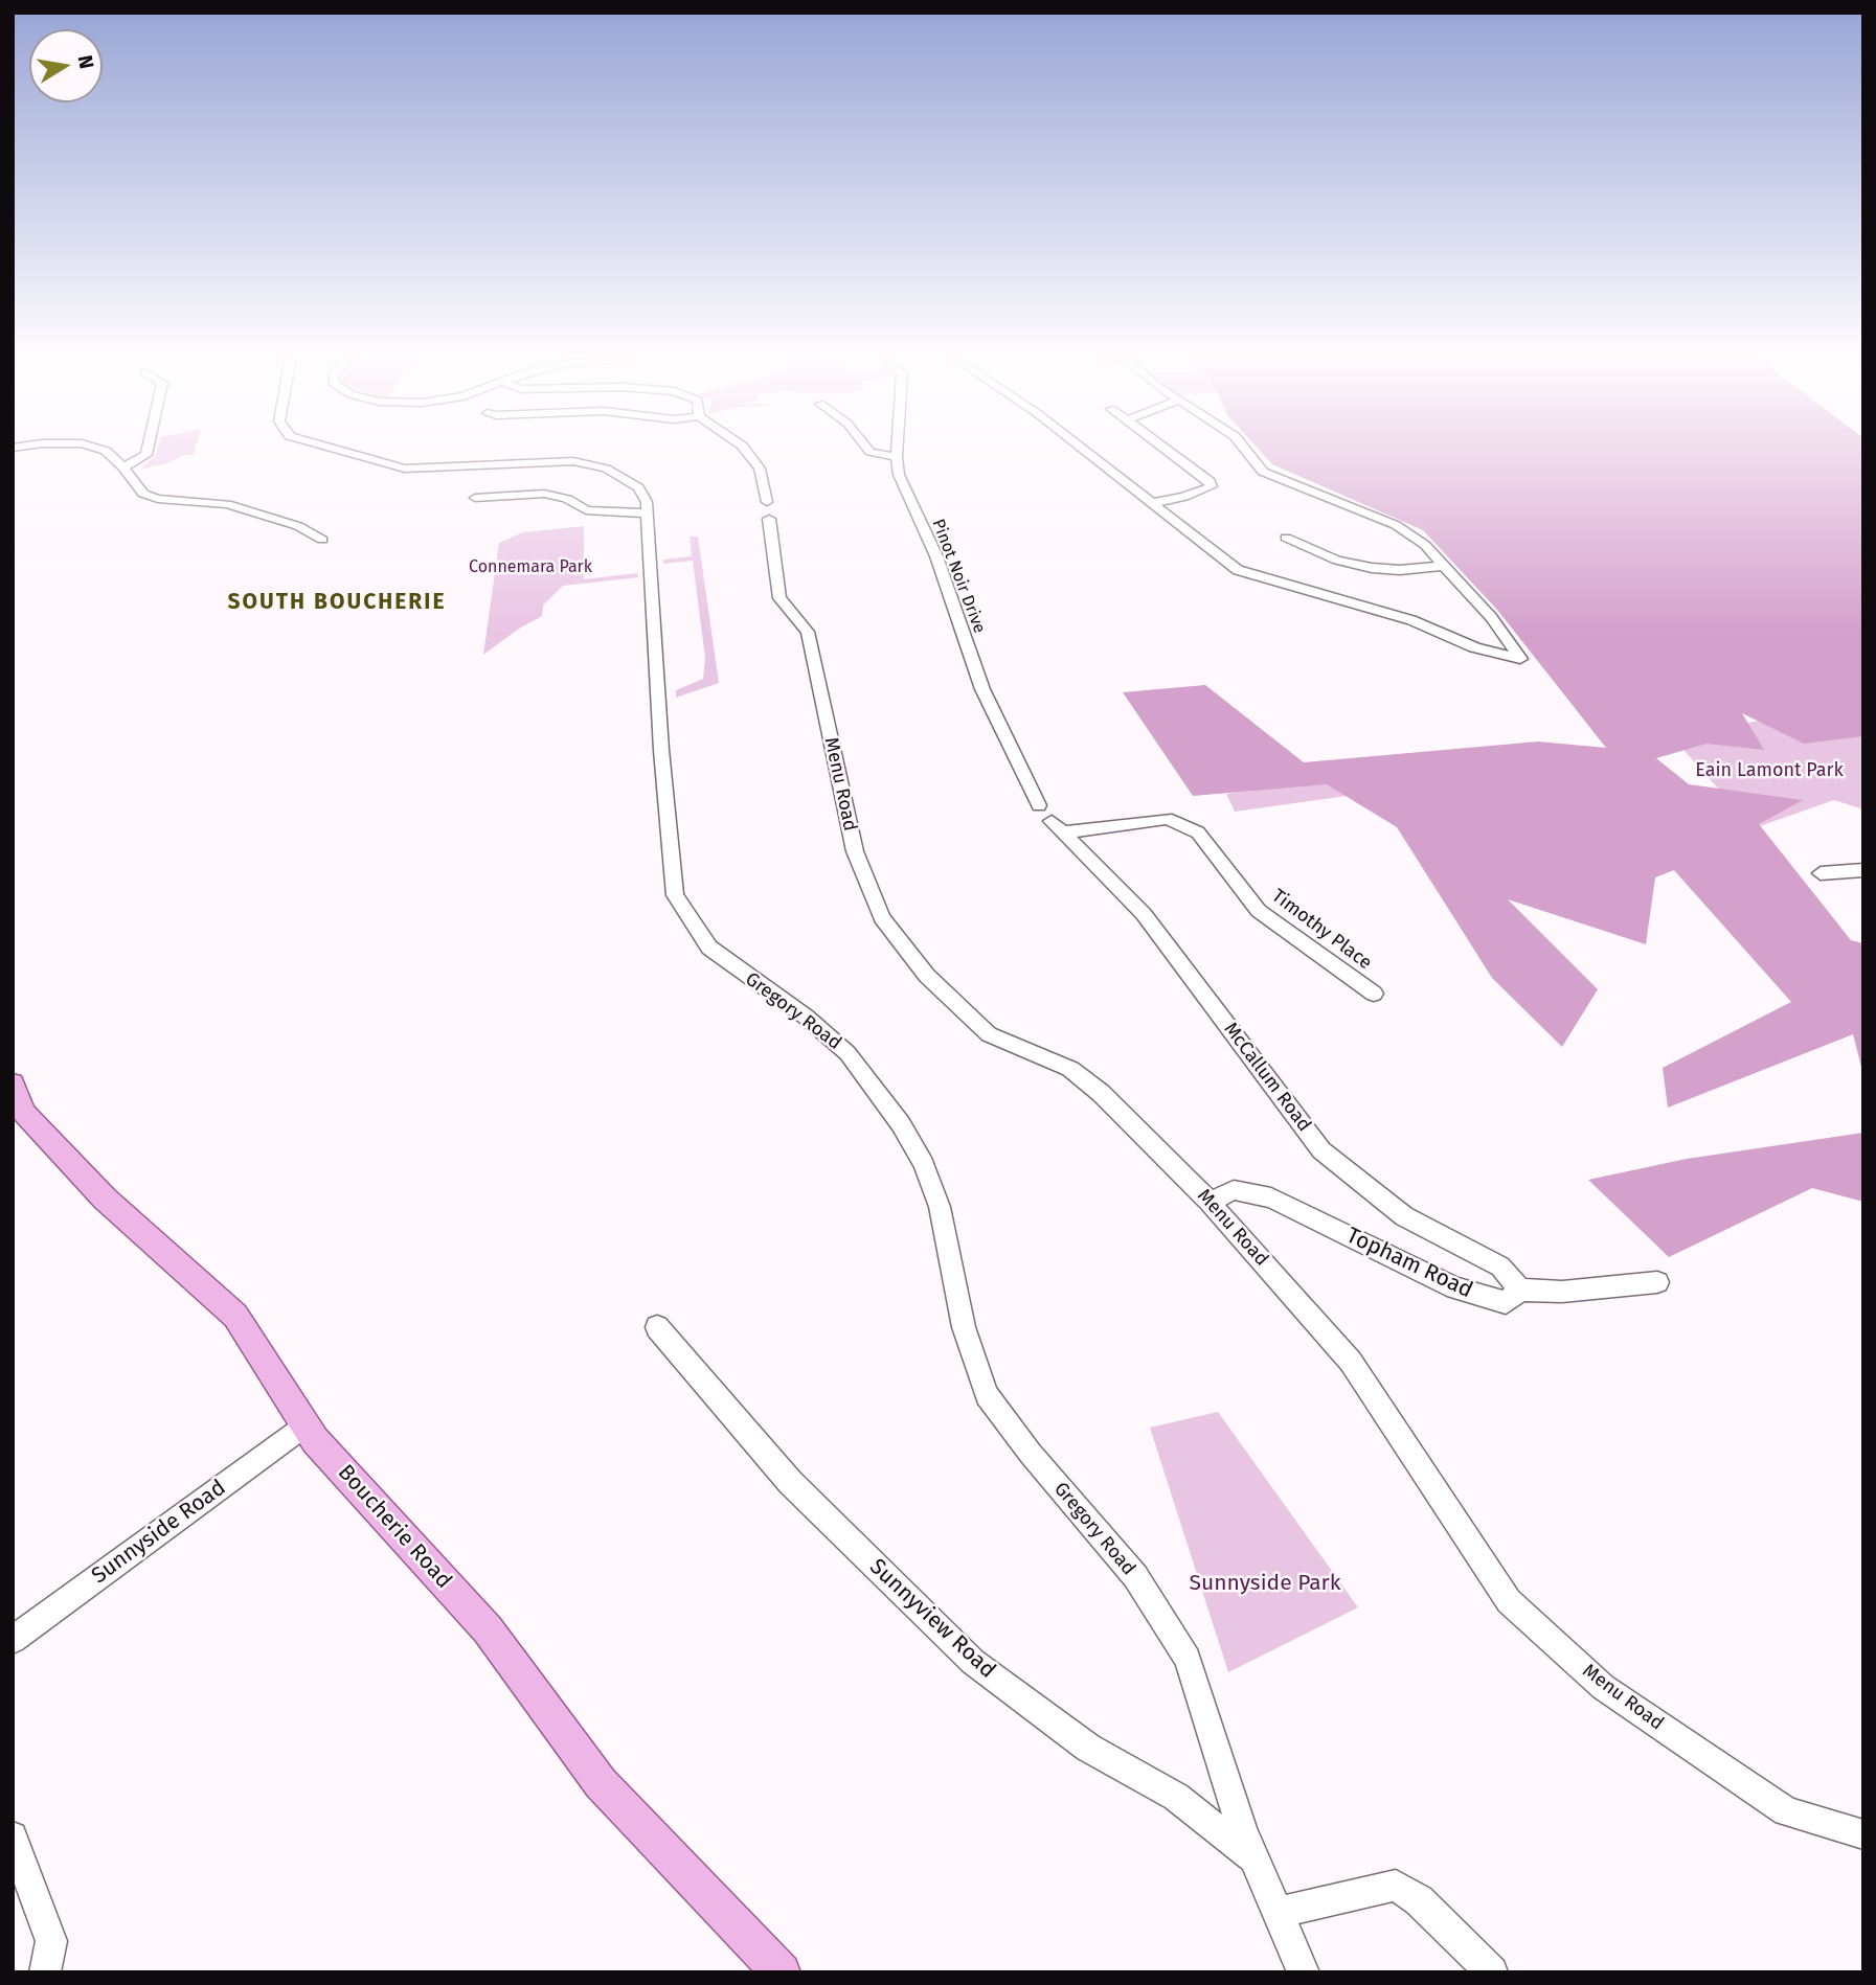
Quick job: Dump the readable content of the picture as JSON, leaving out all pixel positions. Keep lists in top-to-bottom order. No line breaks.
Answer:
{"streets":{"main road":["Boucherie Road"],"street":["Pinot Noir Drive","Menu Road","Timothy Place","Gregory Road","McCallum Road","Topham Road","Sunnyside Road","Sunnyview Road"]},"crossings":[["Menu Road","Topham Road"],["Timothy Place","McCallum Road"],["Gregory Road","Sunnyview Road"],["McCallum Road","Topham Road"],["Boucherie Road","Sunnyside Road"]],"districts":["SOUTH BOUCHERIE"],"parks":["Connemara Park","Eain Lamont Park","Sunnyside Park"],"north":"right"}
